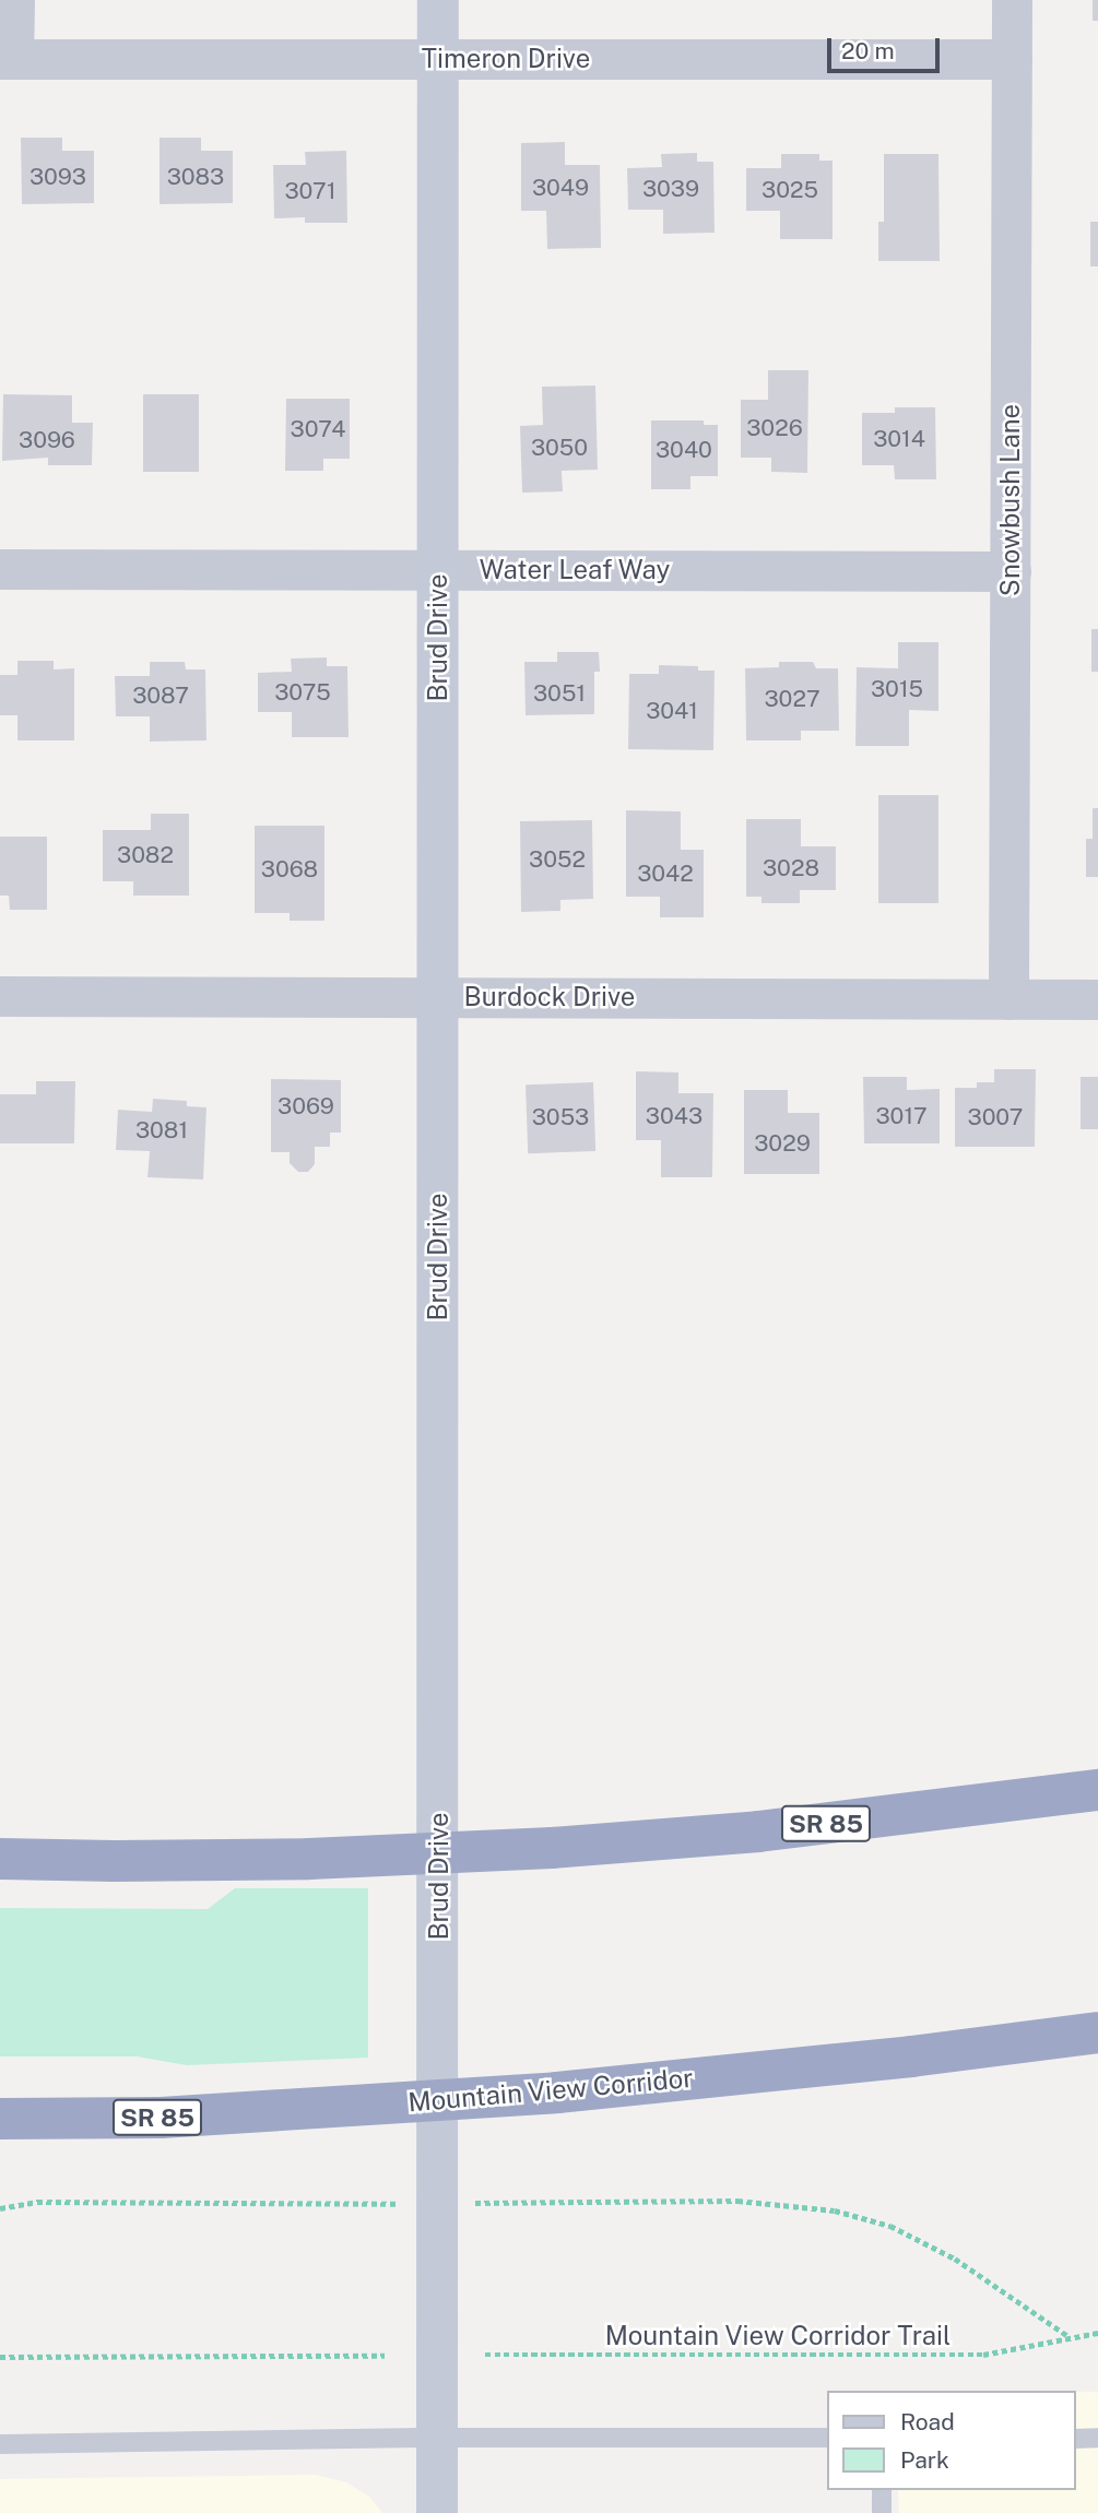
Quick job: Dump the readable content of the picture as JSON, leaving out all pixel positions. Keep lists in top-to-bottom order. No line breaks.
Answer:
{"streets":{"highway":["SR 85","Mountain View Corridor"],"main road":["Brud Drive"],"street":["Timeron Drive","Snowbush Lane","Water Leaf Way","Burdock Drive"],"path":["Mountain View Corridor Trail"]},"crossings":[["Timeron Drive","Snowbush Lane"],["Timeron Drive","Brud Drive"],["Snowbush Lane","Water Leaf Way"],["Snowbush Lane","Burdock Drive"],["Water Leaf Way","Brud Drive"],["Brud Drive","Burdock Drive"]],"house_numbers":["3093","3083","3049","3039","3025","3071","3026","3074","3014","3096","3050","3040","3015","3075","3051","3087","3027","3041","3082","3052","3028","3068","3042","3069","3043","3017","3053","3007","3081","3029"],"legend":["Road","Park"],"scale_bar":"20 m"}
